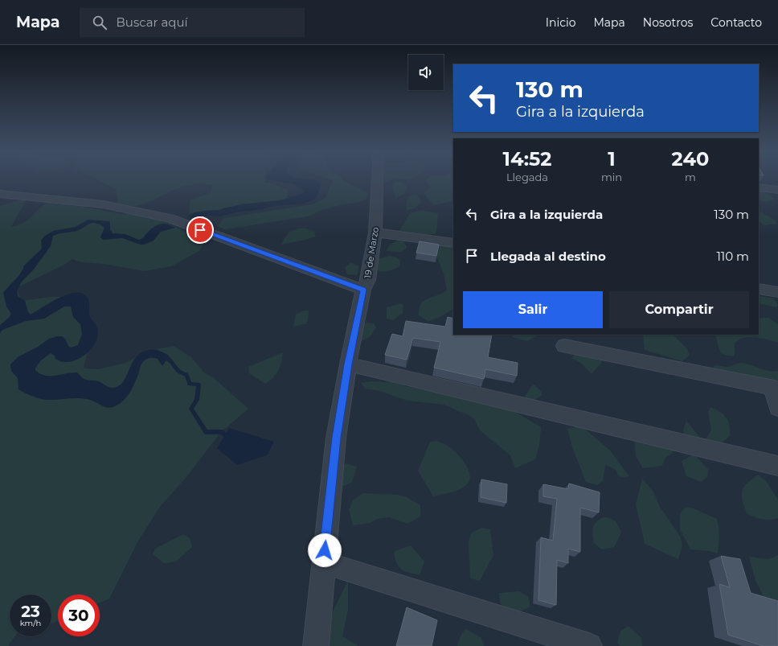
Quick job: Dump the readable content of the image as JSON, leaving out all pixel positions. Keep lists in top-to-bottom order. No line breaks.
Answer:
{"streets":{"street":["19 de Marzo"]},"page":{"header":"Mapa","search":"Buscar aquí","nav":["Inicio","Mapa","Nosotros","Contacto"],"turn":["130 m","Gira a la izquierda"],"eta":["14:52","Llegada","1","min","240","m"],"list":[{"name":"Gira a la izquierda","value":"130 m"},{"name":"Llegada al destino","value":"110 m"}],"buttons":["Salir","Compartir"],"speed":"23 km/h","limit":"30"}}
